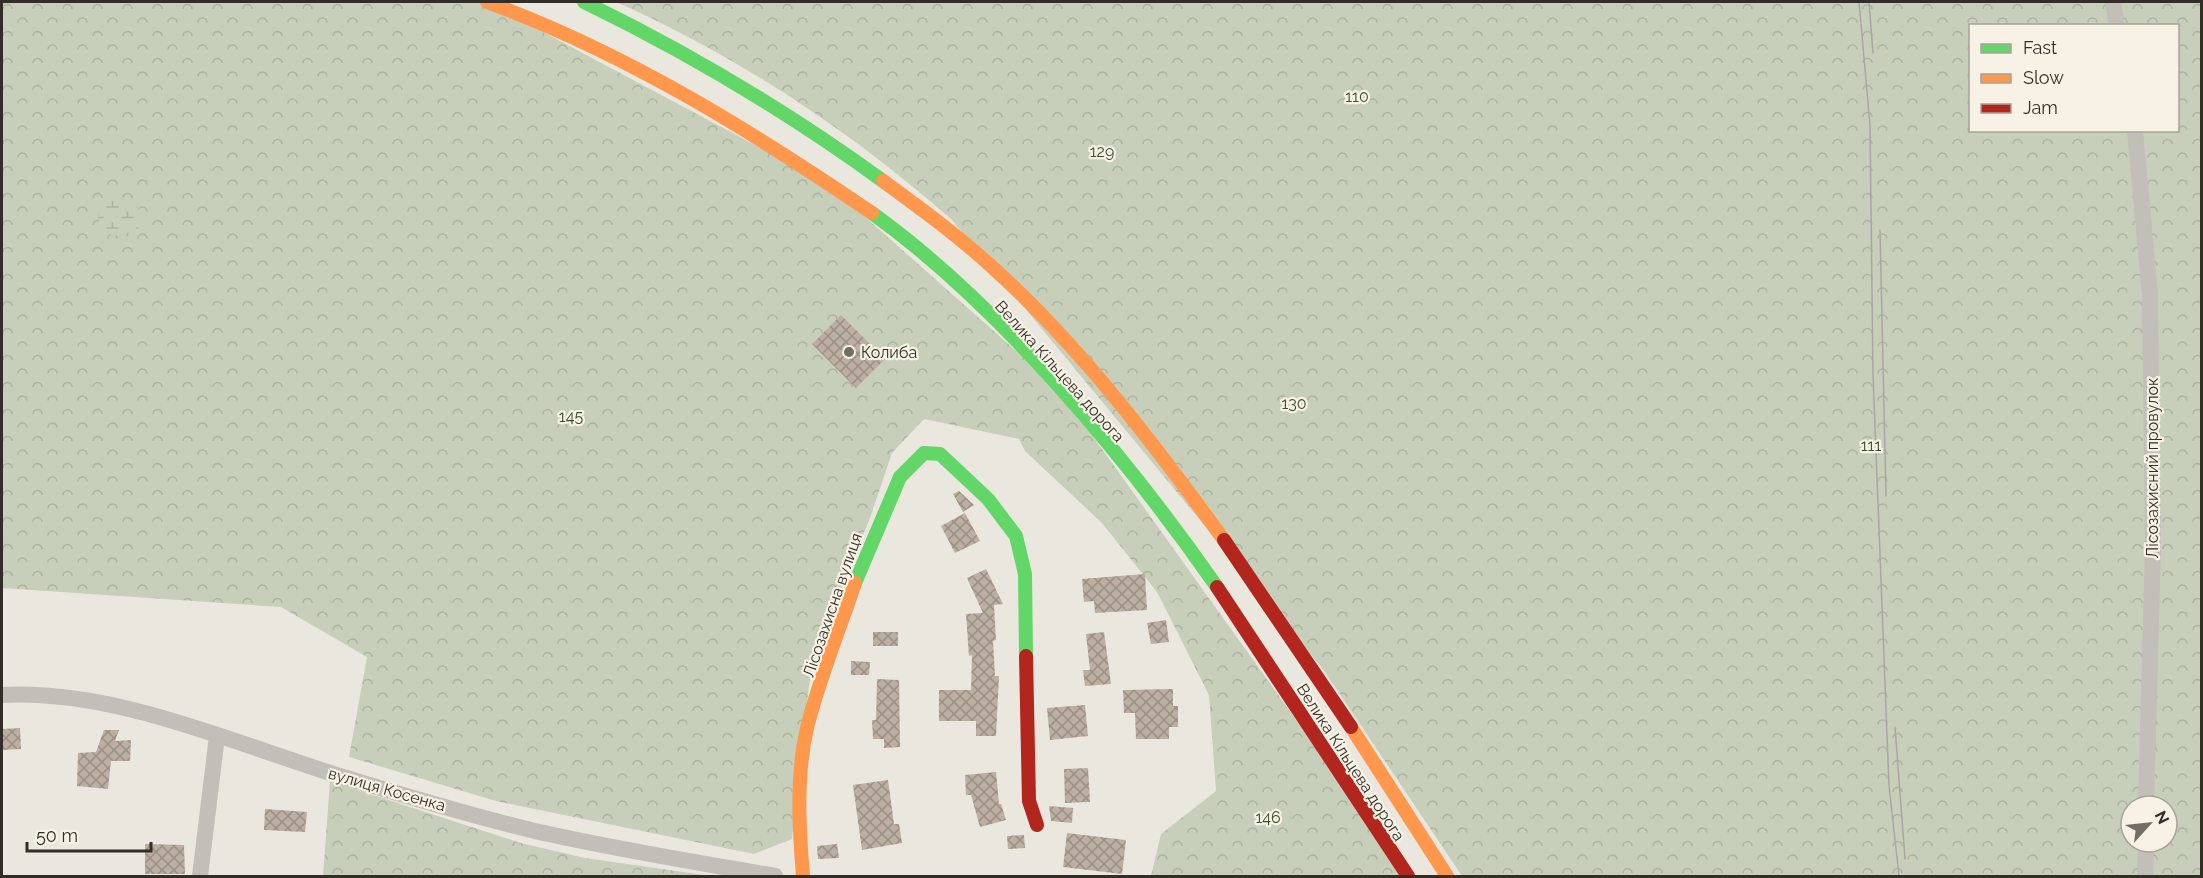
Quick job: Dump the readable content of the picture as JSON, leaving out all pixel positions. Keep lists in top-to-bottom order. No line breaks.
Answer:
{"streets":{"main road":["Велика Кільцева дорога","Лісозахисна вулиця"],"street":["Лісозахисний провулок","вулиця Косенка"]},"parks":["110","129","130","145","111","146"],"places":["Колиба"],"legend":["Fast","Slow","Jam"],"scale_bar":"50 m","north":"top right"}
